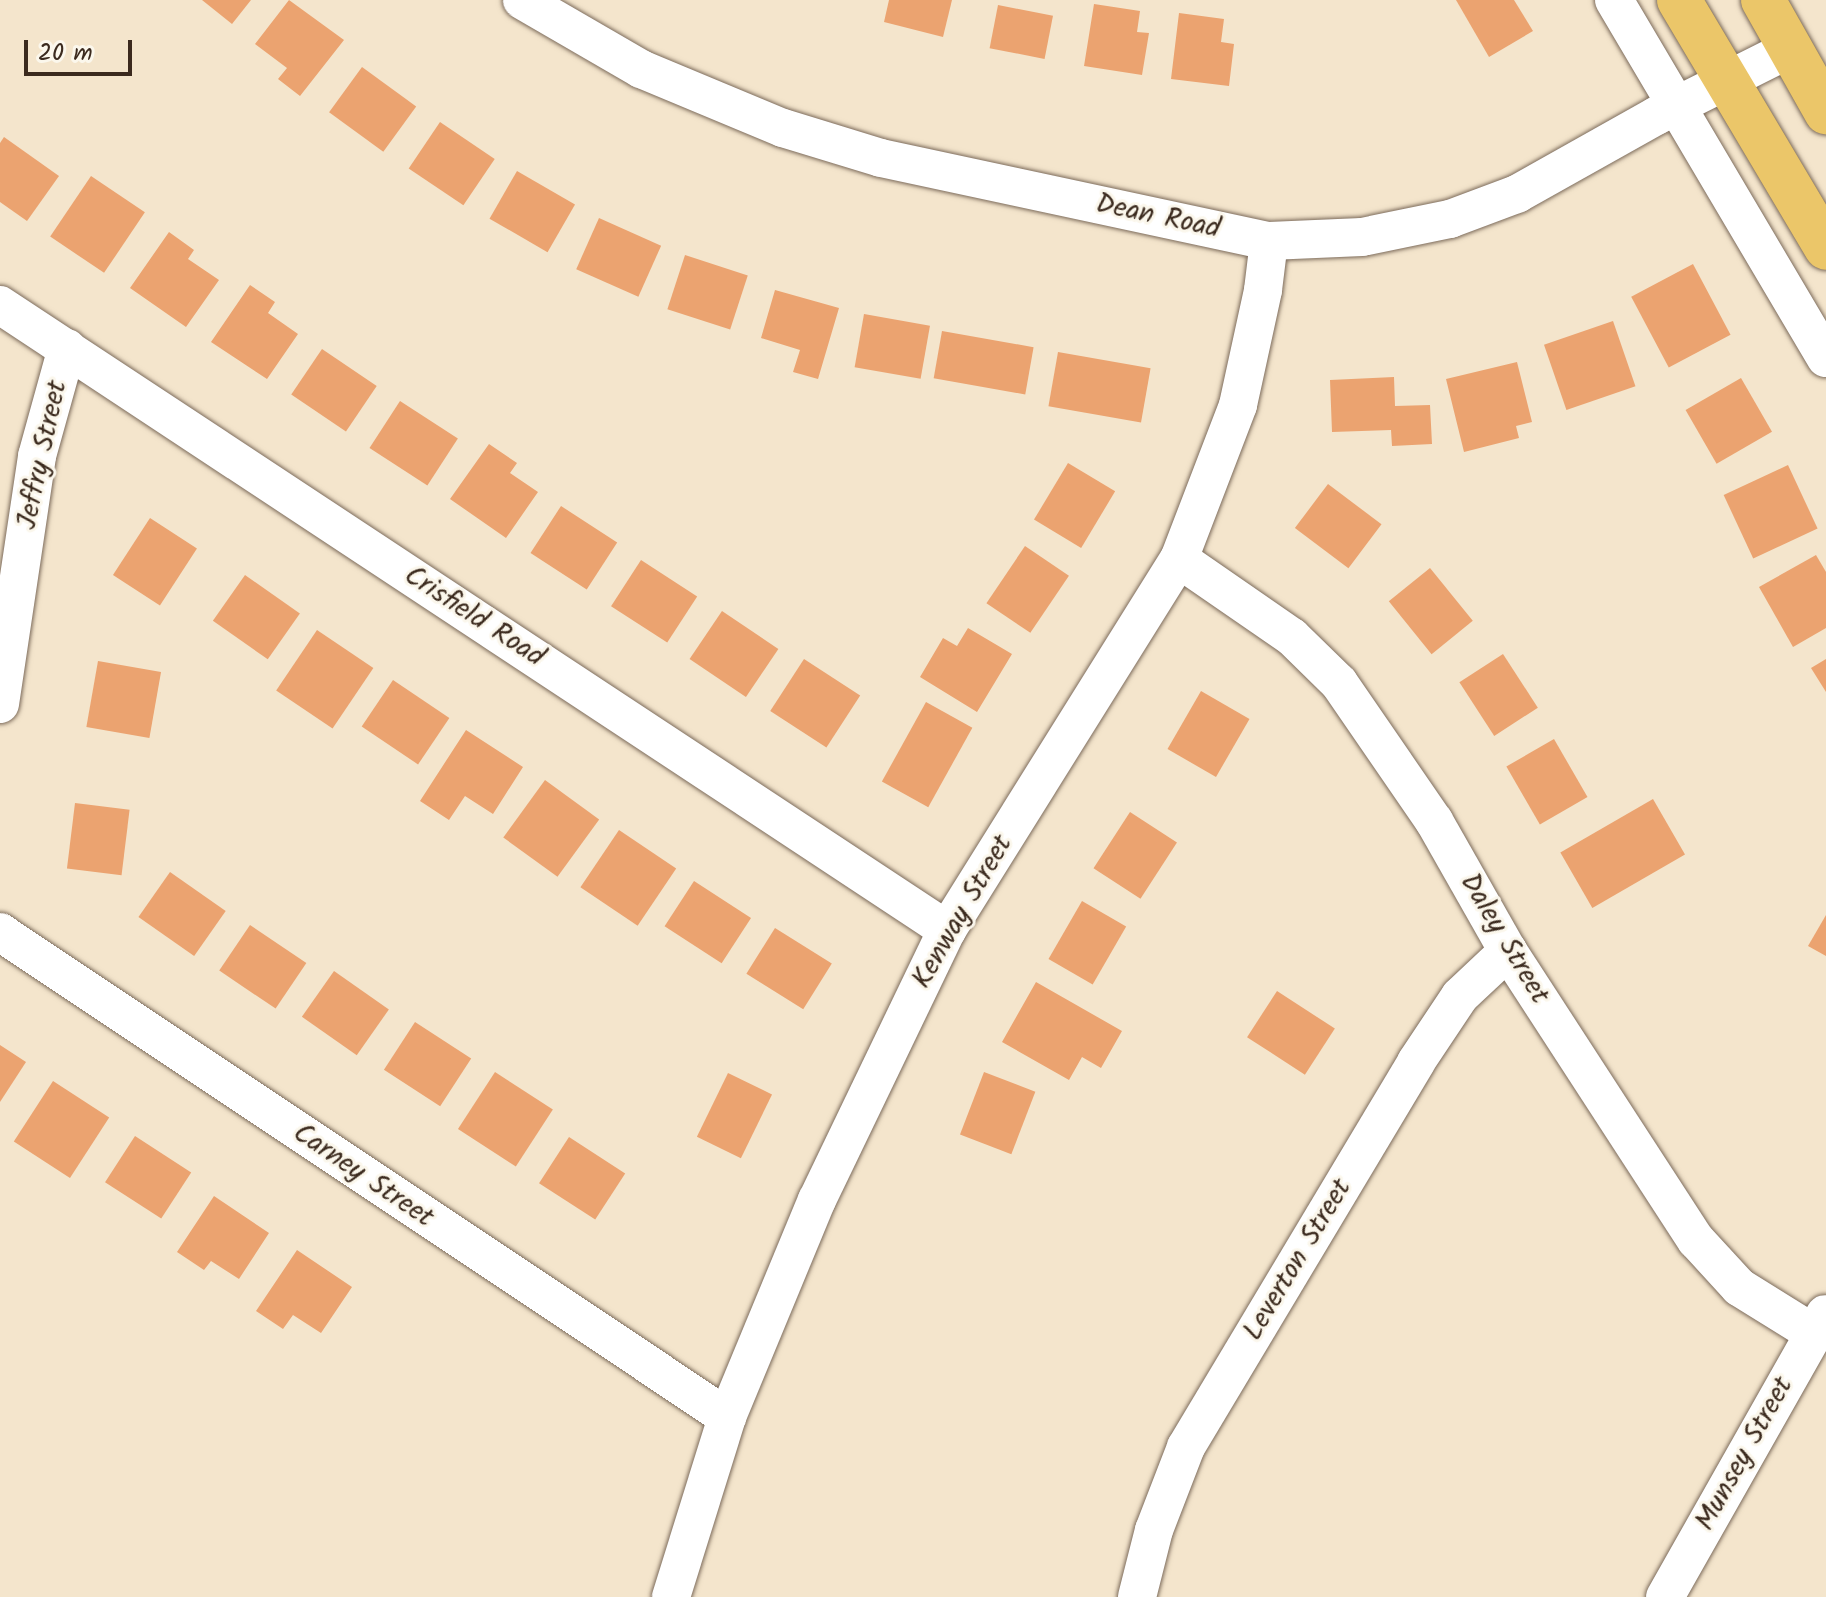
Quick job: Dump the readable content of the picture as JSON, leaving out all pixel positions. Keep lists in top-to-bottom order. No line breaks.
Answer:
{"streets":{"street":["Dean Road","Jeffry Street","Crisfield Road","Kenway Street","Daley Street","Carney Street","Leverton Street","Munsey Street"]},"crossings":[["Dean Road","Kenway Street"],["Jeffry Street","Crisfield Road"],["Crisfield Road","Kenway Street"],["Kenway Street","Daley Street"],["Kenway Street","Carney Street"],["Daley Street","Leverton Street"],["Daley Street","Munsey Street"]],"scale_bar":"20 m"}
